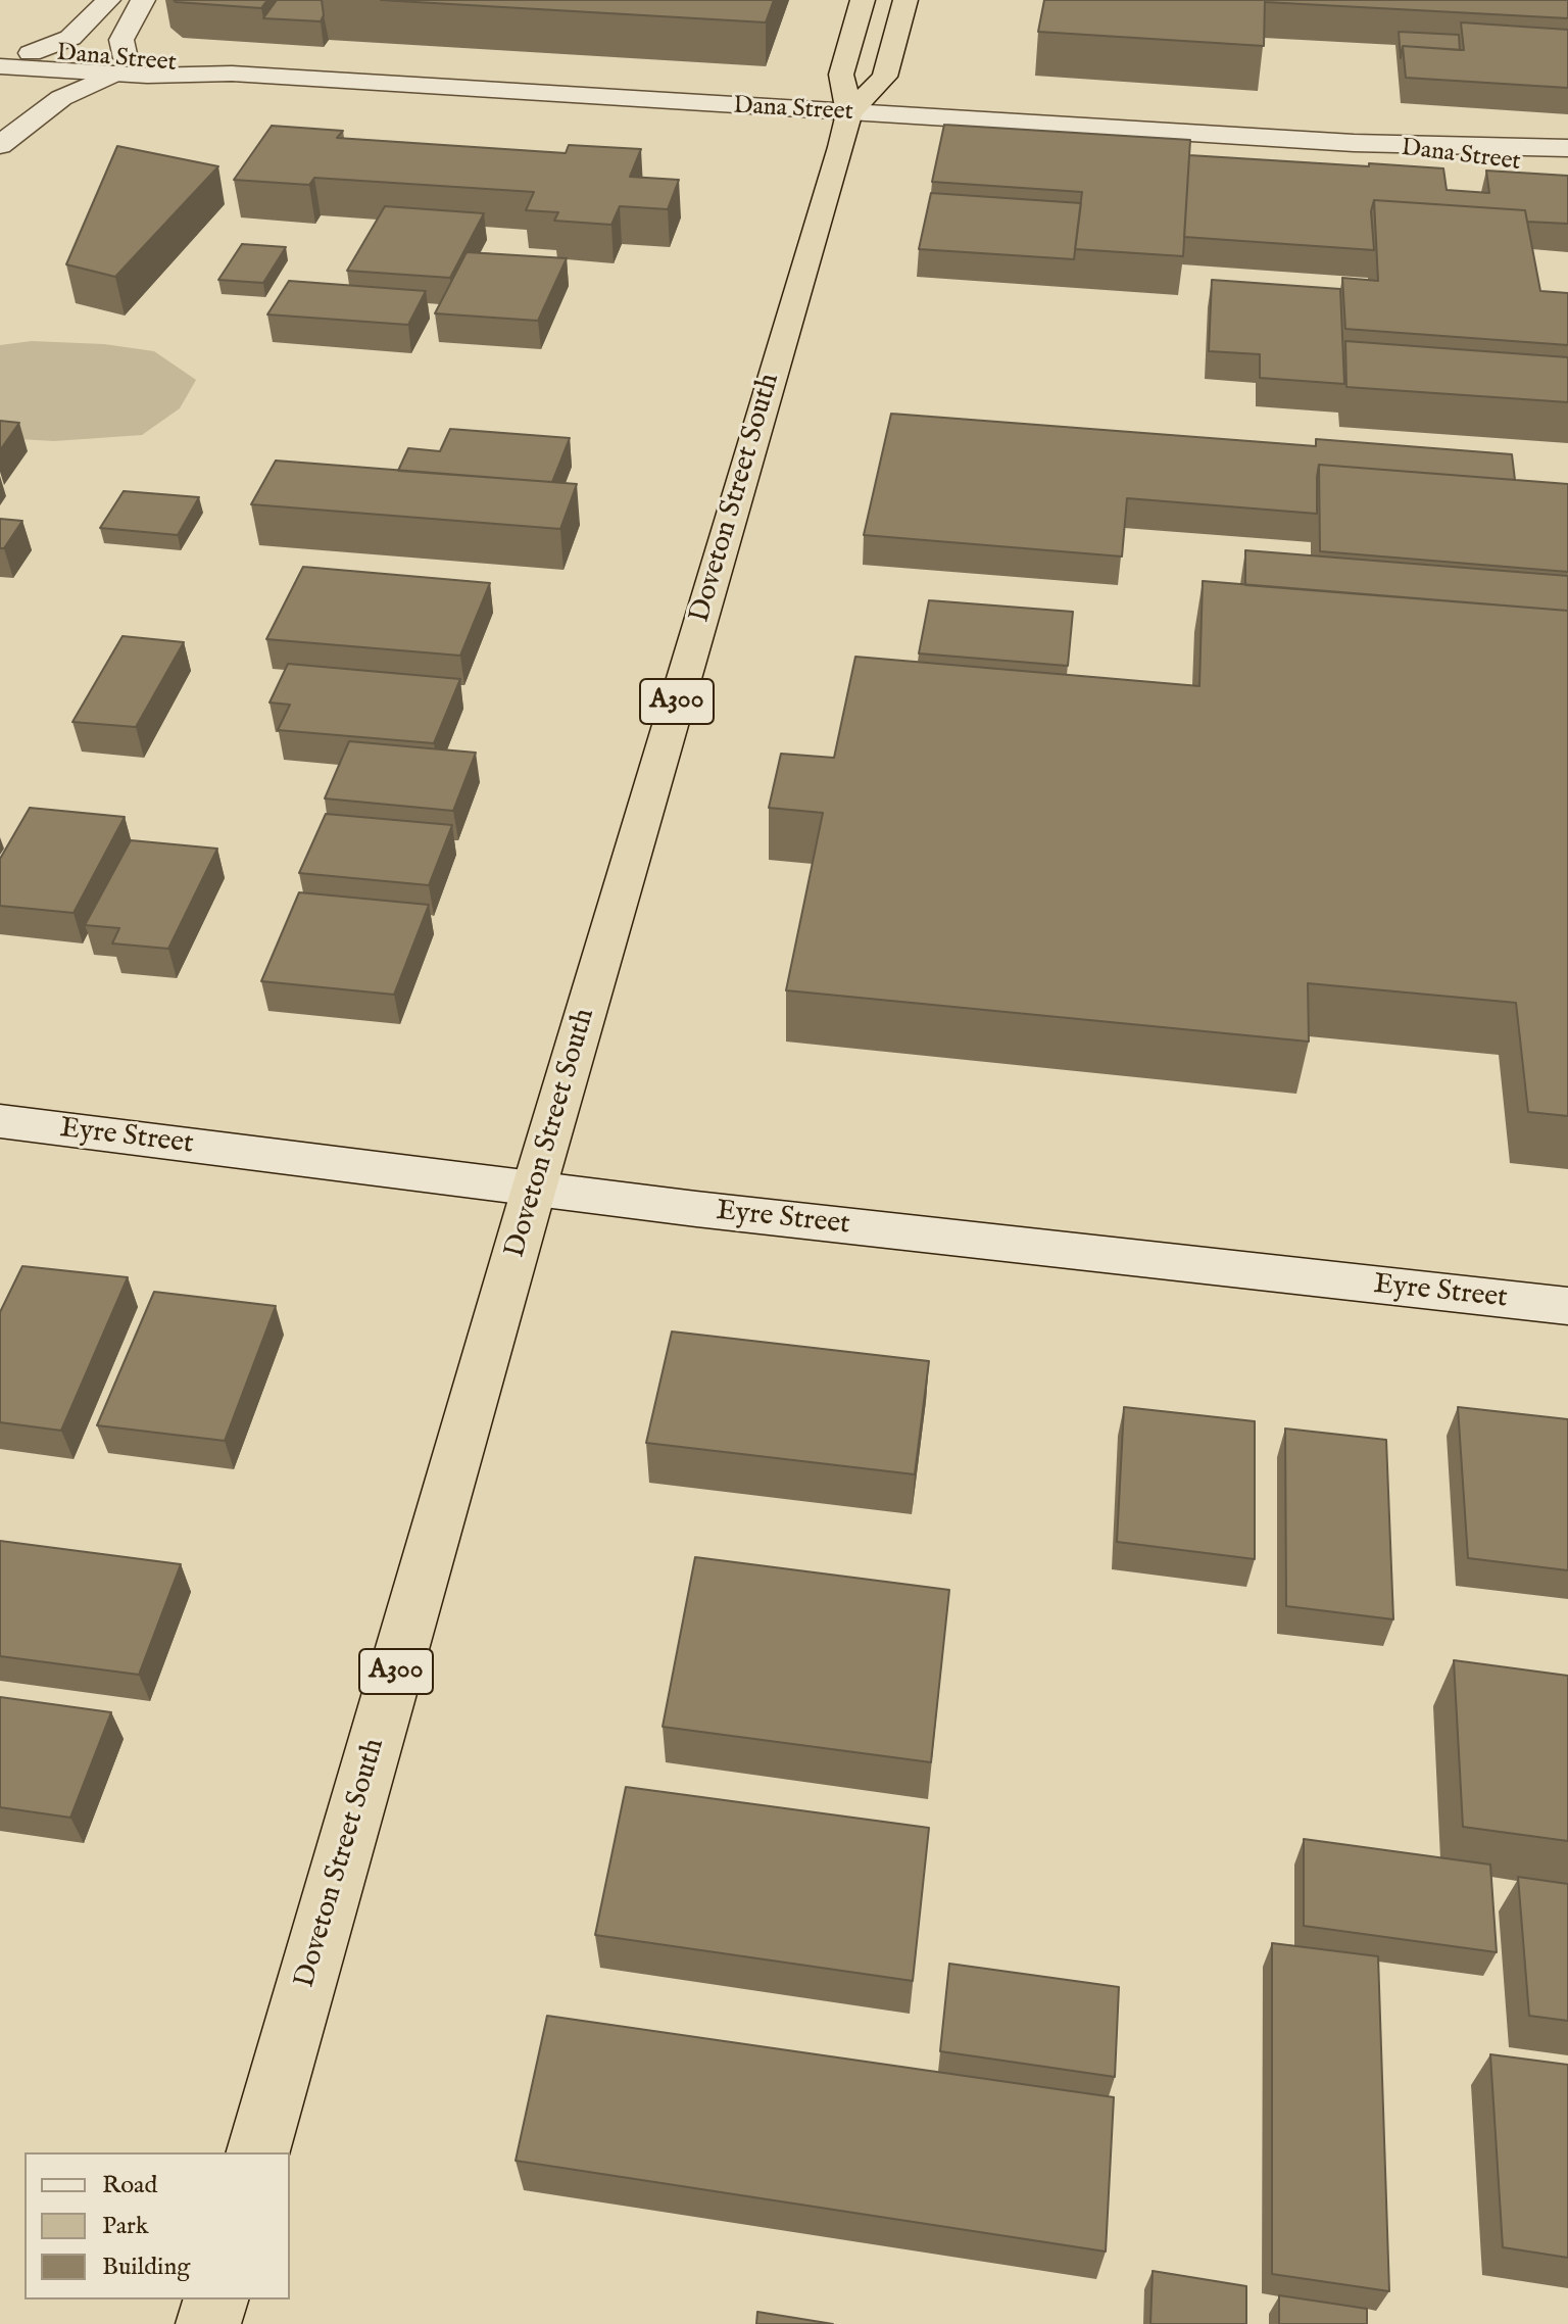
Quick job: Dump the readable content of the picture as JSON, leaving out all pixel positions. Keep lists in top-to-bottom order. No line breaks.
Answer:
{"streets":{"highway":["Doveton Street South","A300"],"street":["Dana Street","Eyre Street"]},"crossings":[["Dana Street","Doveton Street South"],["Doveton Street South","Eyre Street"]],"legend":["Road","Park","Building"]}
